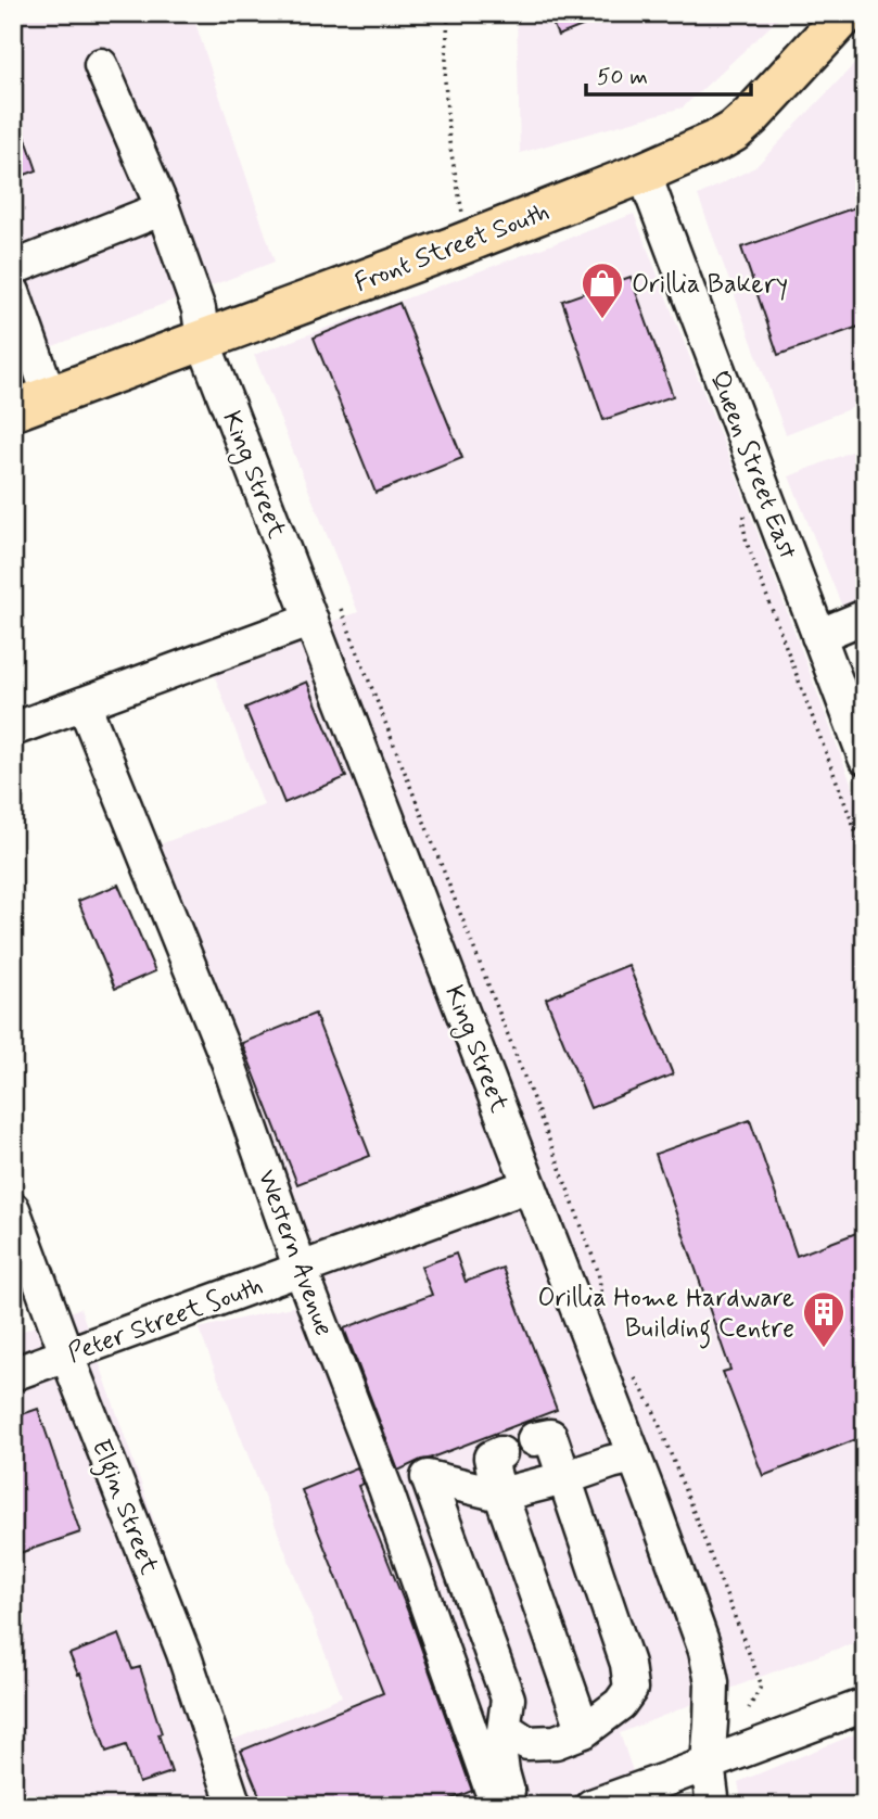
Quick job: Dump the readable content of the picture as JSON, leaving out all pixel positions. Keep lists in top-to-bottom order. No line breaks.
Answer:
{"streets":{"main road":["Front Street South"],"street":["Queen Street East","King Street","Western Avenue","Peter Street South","Elgin Street"]},"crossings":[["Front Street South","Queen Street East"],["Front Street South","King Street"],["King Street","Peter Street South"],["Western Avenue","Peter Street South"],["Peter Street South","Elgin Street"]],"places":{"shop":["Orillia Bakery"],"building":["Orillia Home Hardware Building Centre"]},"scale_bar":"50 m"}
